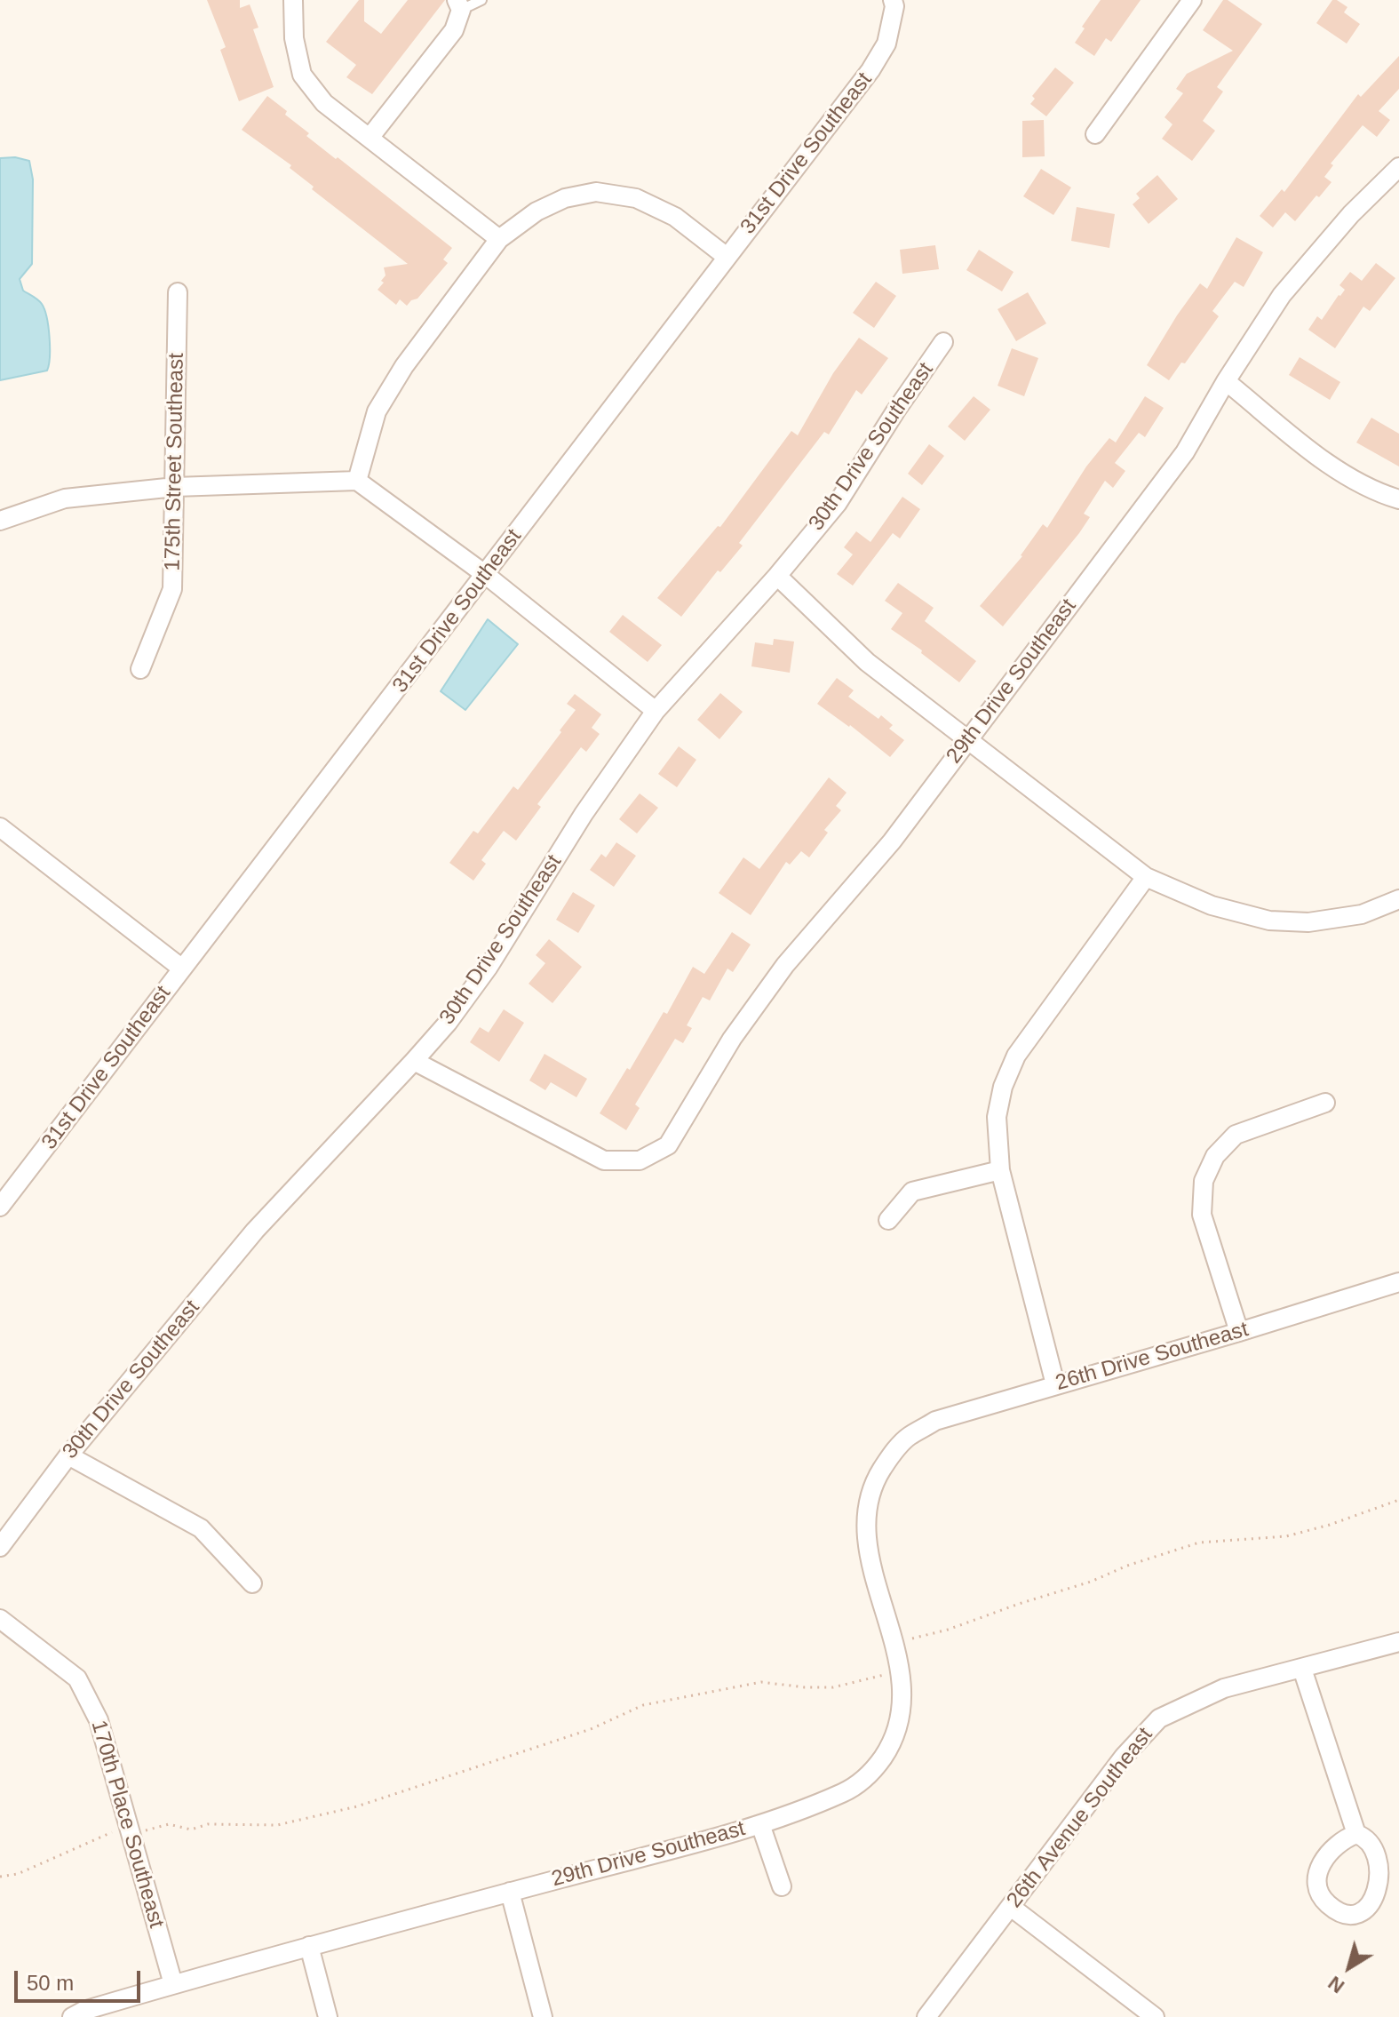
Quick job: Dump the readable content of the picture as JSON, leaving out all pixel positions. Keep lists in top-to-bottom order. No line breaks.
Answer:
{"streets":{"street":["31st Drive Southeast","30th Drive Southeast","175th Street Southeast","29th Drive Southeast","26th Drive Southeast","26th Avenue Southeast","170th Place Southeast"]},"crossings":[["30th Drive Southeast","29th Drive Southeast"],["29th Drive Southeast","26th Drive Southeast"],["29th Drive Southeast","170th Place Southeast"]],"scale_bar":"50 m","north":"bottom left"}
